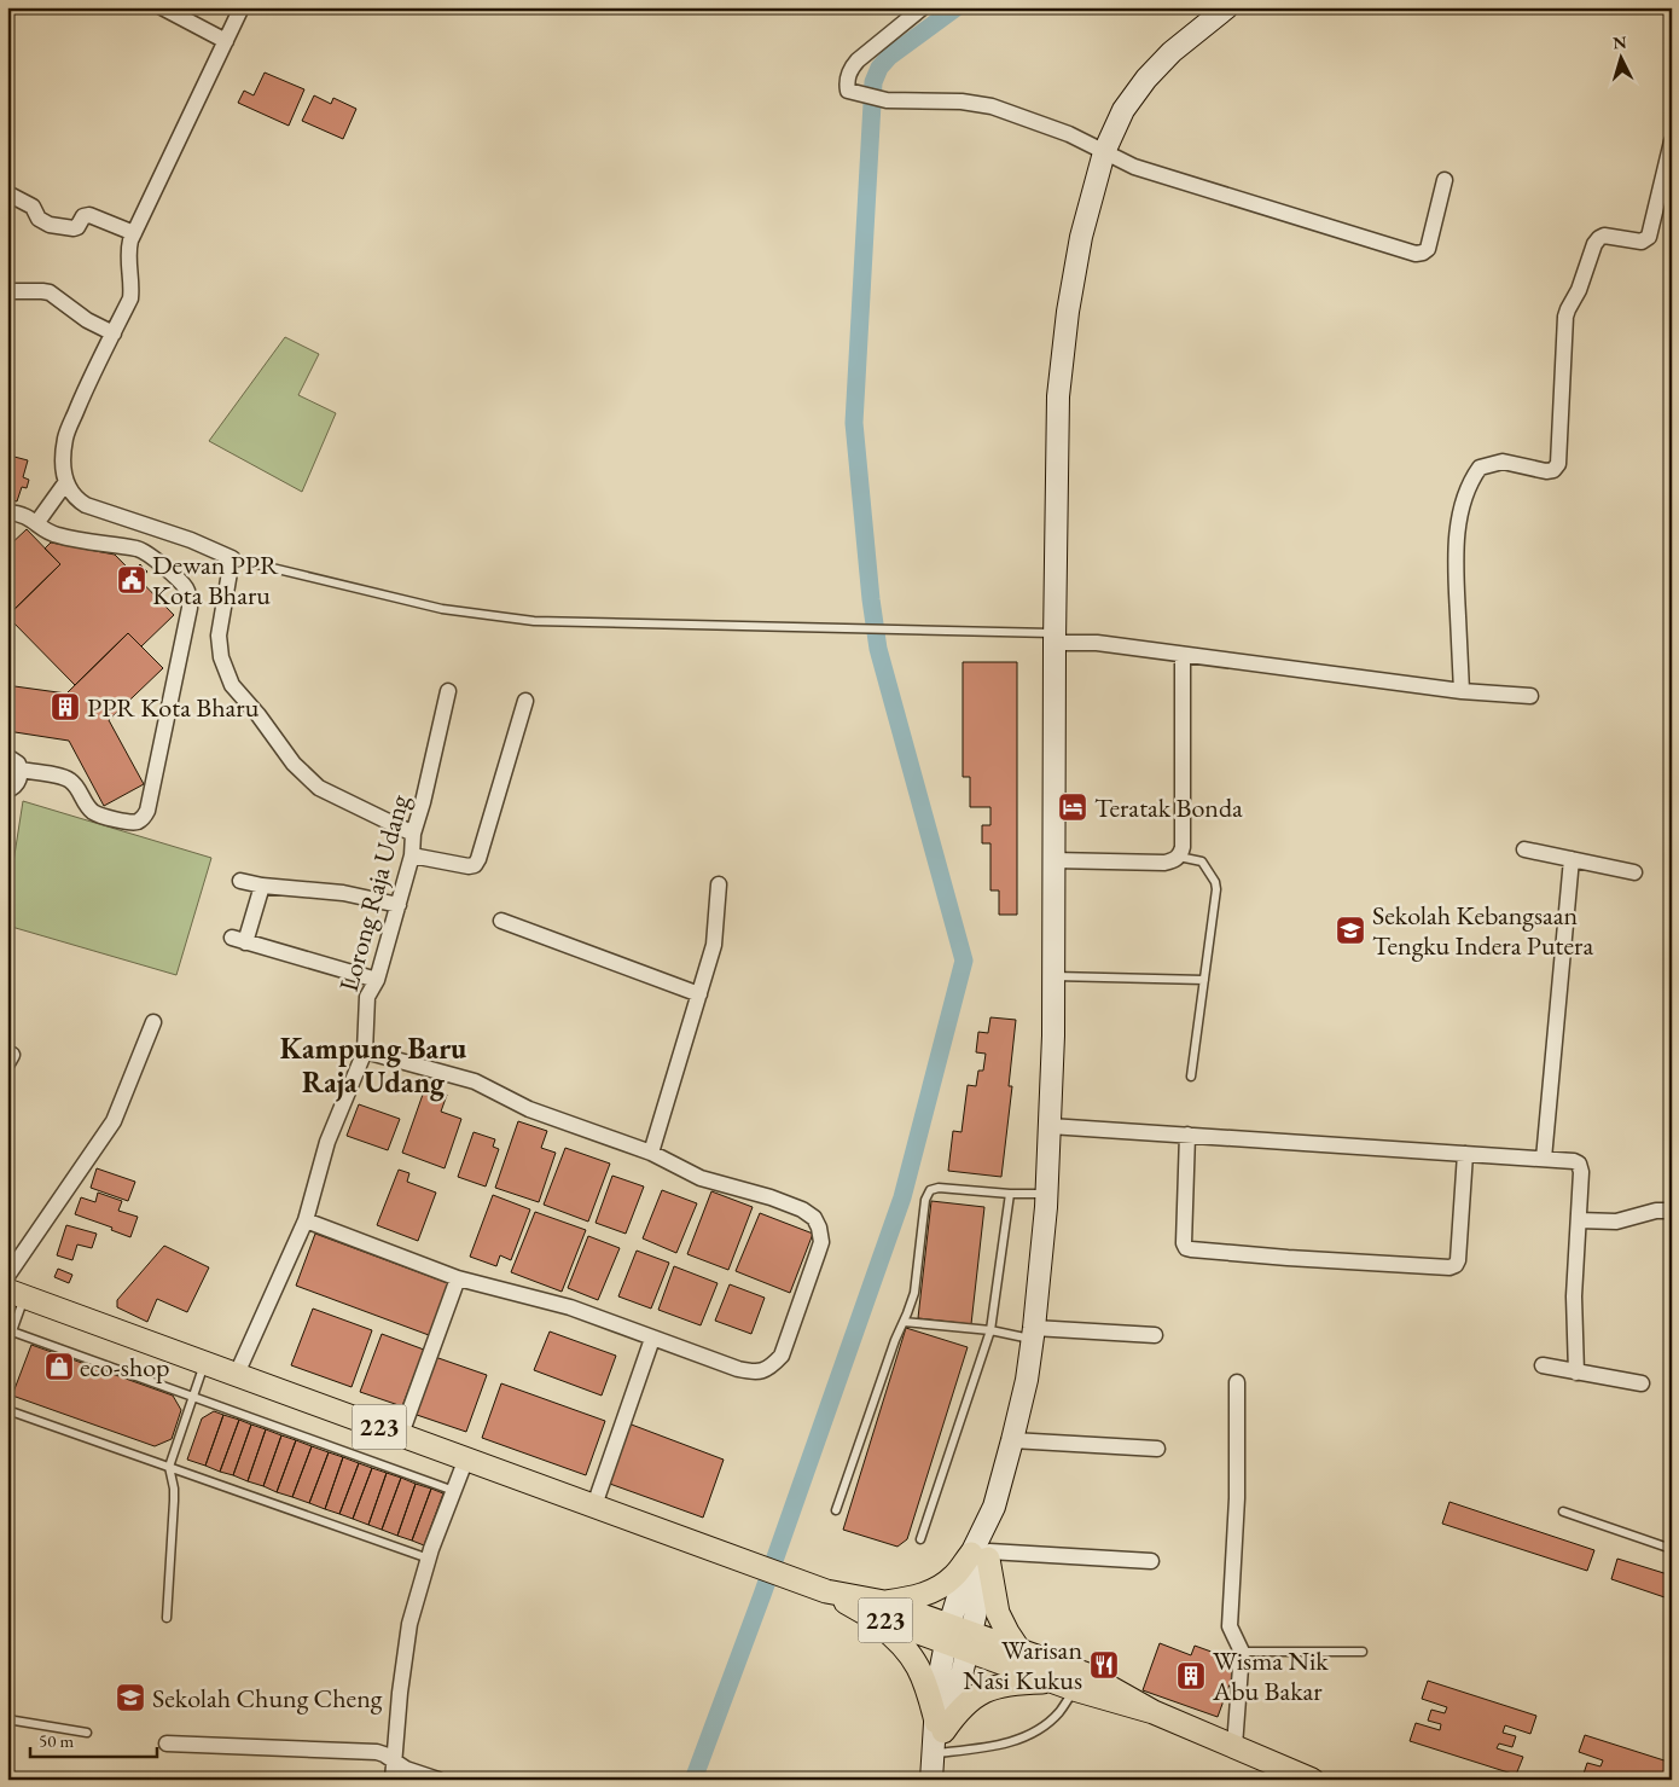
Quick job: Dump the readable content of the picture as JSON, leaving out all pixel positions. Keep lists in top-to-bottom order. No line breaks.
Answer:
{"streets":{"main road":["223"],"street":["Lorong Raja Udang"]},"crossings":[["Lorong Raja Udang","223"]],"districts":["Kampung Baru Raja Udang"],"places":{"public building":["Dewan PPR Kota Bharu"],"building":["PPR Kota Bharu","Wisma Nik Abu Bakar"],"hotel":["Teratak Bonda"],"school or university":["Sekolah Kebangsaan Tengku Indera Putera","Sekolah Chung Cheng"],"shop":["eco-shop"],"restaurant":["Warisan Nasi Kukus"]},"scale_bar":"50 m","north":"top"}
